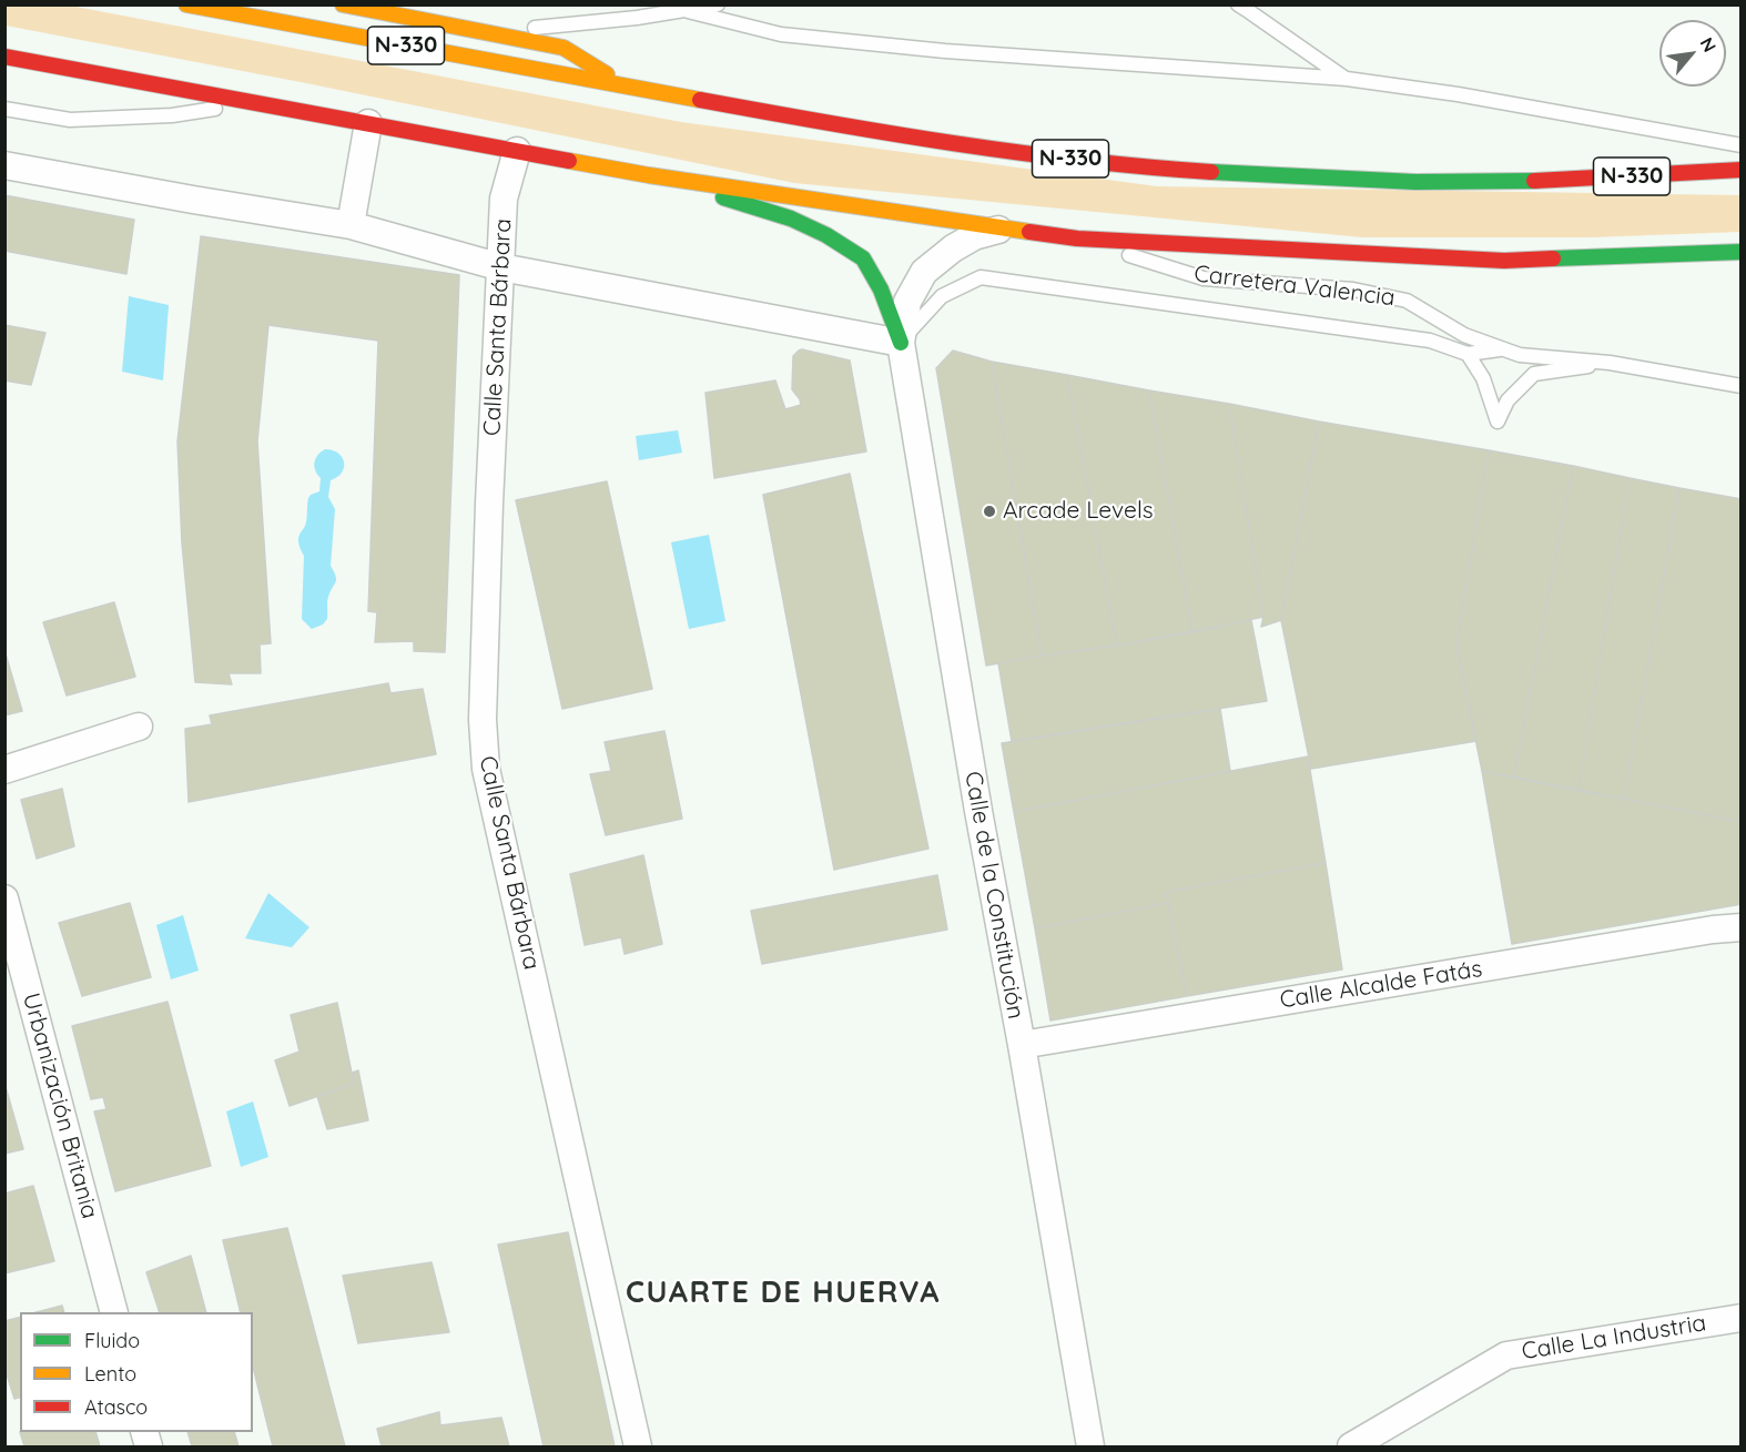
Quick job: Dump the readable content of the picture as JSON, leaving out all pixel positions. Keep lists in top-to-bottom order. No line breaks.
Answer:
{"streets":{"main road":["N-330","Calle de la Constitución"],"street":["Calle Santa Bárbara","Calle Alcalde Fatás","Urbanización Britania","Calle La Industria"],"lane":["Carretera Valencia"]},"crossings":[["Calle de la Constitución","Calle Alcalde Fatás"]],"districts":["CUARTE DE HUERVA"],"places":["Arcade Levels"],"legend":["Fluido","Lento","Atasco"],"north":"top right"}
